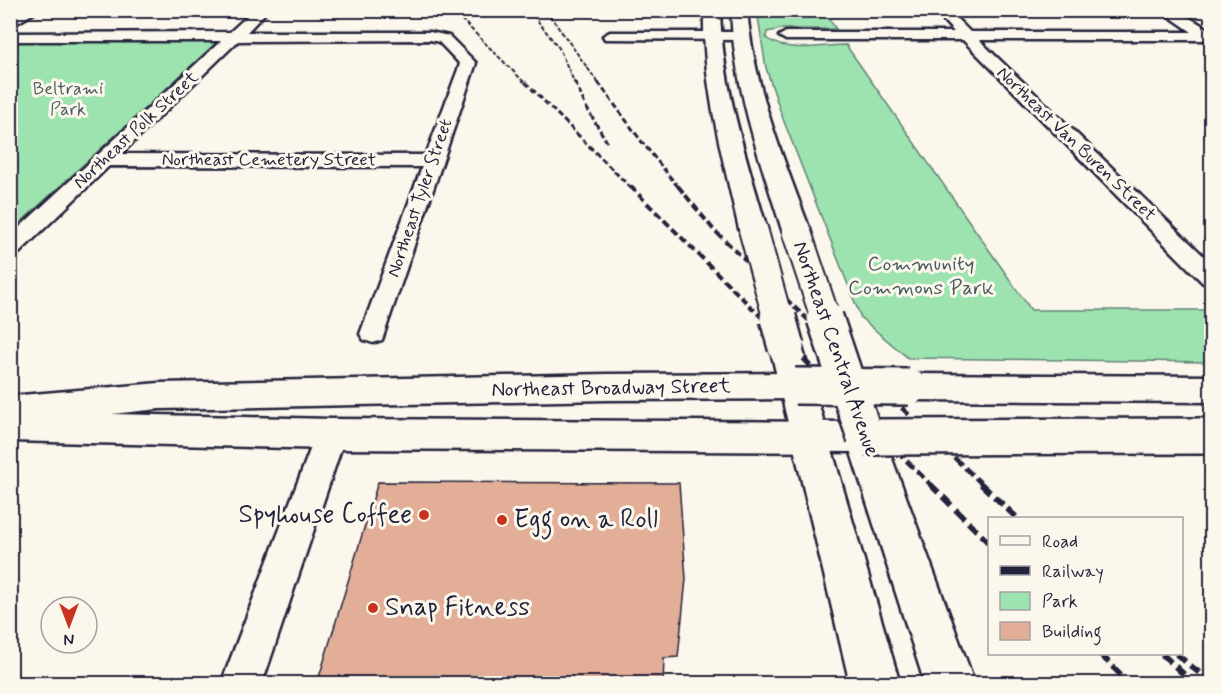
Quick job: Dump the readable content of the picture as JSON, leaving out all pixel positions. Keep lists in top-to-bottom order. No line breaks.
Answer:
{"streets":{"main road":["Northeast Central Avenue","Northeast Broadway Street"],"street":["Northeast Polk Street","Northeast Van Buren Street","Northeast Cemetery Street","Northeast Tyler Street"]},"crossings":[["Northeast Polk Street","Northeast Cemetery Street"],["Northeast Polk Street","Northeast Tyler Street"],["Northeast Cemetery Street","Northeast Tyler Street"],["Northeast Central Avenue","Northeast Broadway Street"]],"parks":["Beltrami Park","Community Commons Park"],"places":["Spyhouse Coffee","Egg on a Roll","Snap Fitness"],"legend":["Road","Railway","Park","Building"],"north":"bottom"}
